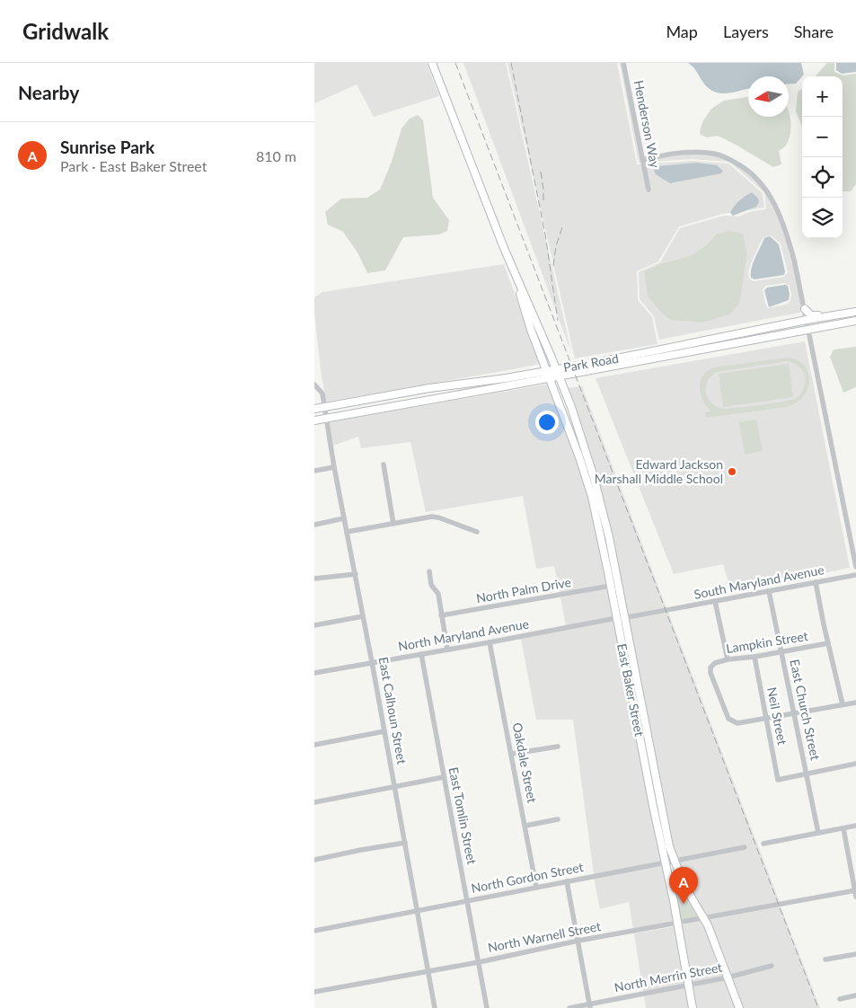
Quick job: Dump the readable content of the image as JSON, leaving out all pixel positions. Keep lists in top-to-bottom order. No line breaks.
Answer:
{"streets":{"main road":["Park Road","East Baker Street"],"street":["Henderson Way","South Maryland Avenue","North Palm Drive","North Maryland Avenue","Lampkin Street","East Church Street","East Calhoun Street","Neil Street","Oakdale Street","East Tomlin Street","North Gordon Street","North Warnell Street","North Merrin Street"]},"crossings":[["Park Road","East Baker Street"],["Park Road","East Calhoun Street"],["South Maryland Avenue","North Maryland Avenue"],["South Maryland Avenue","East Baker Street"],["South Maryland Avenue","East Church Street"],["North Palm Drive","East Baker Street"],["North Maryland Avenue","East Baker Street"],["North Maryland Avenue","East Calhoun Street"],["North Maryland Avenue","Oakdale Street"],["North Maryland Avenue","East Tomlin Street"],["Lampkin Street","East Church Street"],["Lampkin Street","Neil Street"],["East Baker Street","North Gordon Street"],["East Baker Street","North Warnell Street"],["East Baker Street","North Merrin Street"],["East Church Street","Neil Street"],["East Calhoun Street","North Gordon Street"],["East Calhoun Street","North Warnell Street"],["Oakdale Street","North Gordon Street"],["East Tomlin Street","North Gordon Street"],["East Tomlin Street","North Warnell Street"]],"places":["Edward Jackson Marshall Middle School"],"north":"left","page":{"header":"Gridwalk","nav":["Map","Layers","Share"],"heading":"Nearby","map_buttons":["+","−"],"list":[{"mark":"A","name":"Sunrise Park","note":"Park · East Baker Street","value":"810 m"}],"pins":"A"}}
